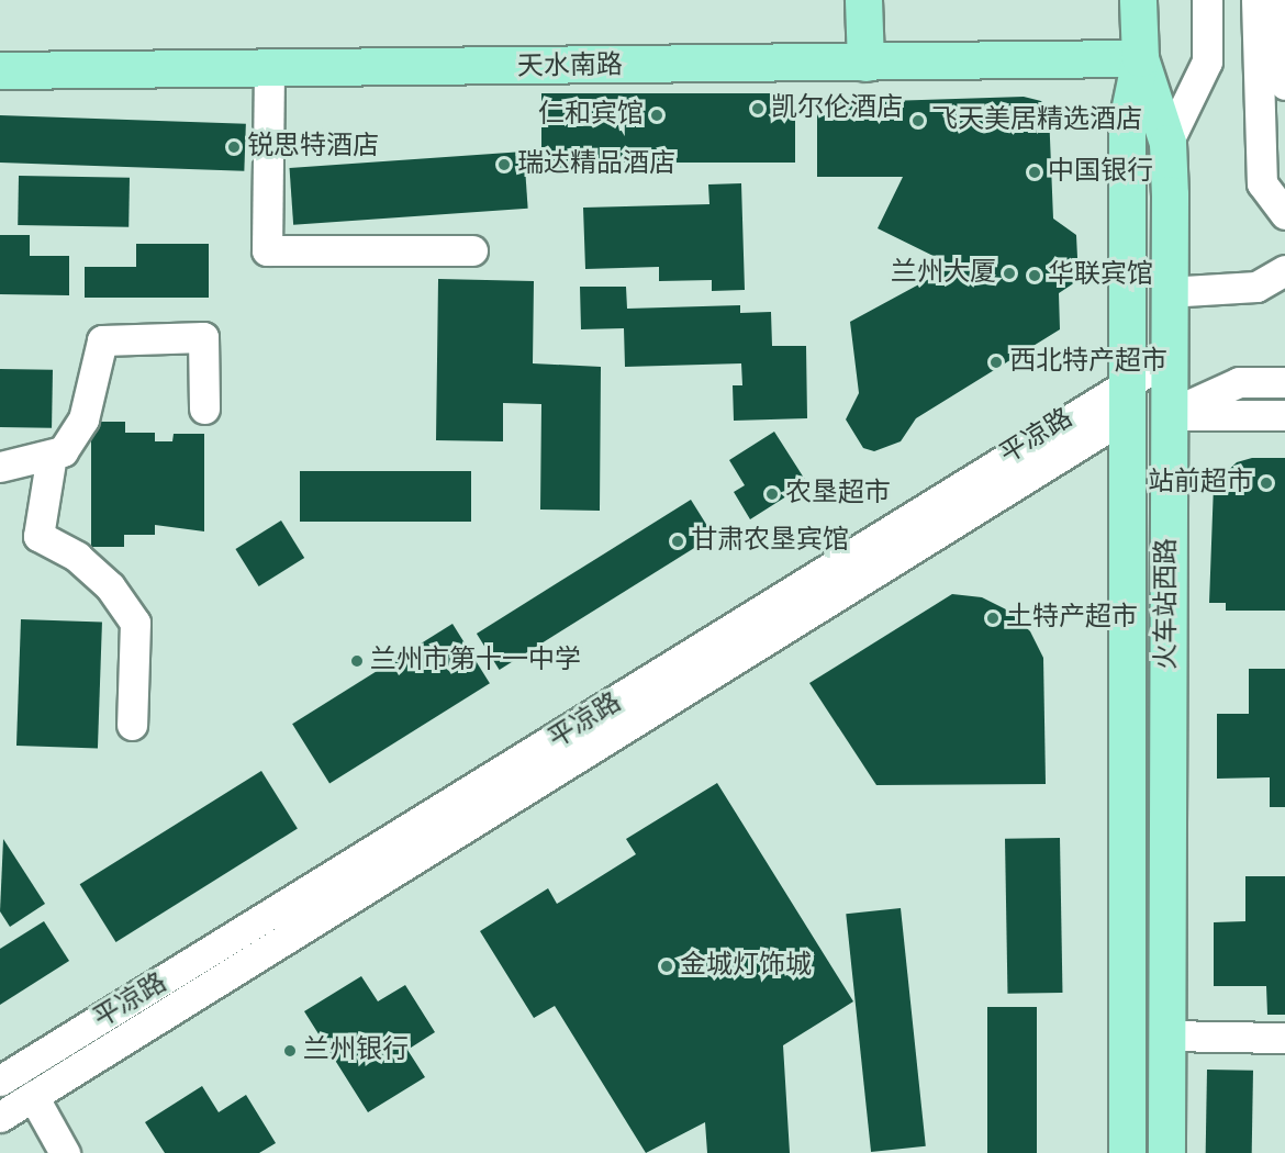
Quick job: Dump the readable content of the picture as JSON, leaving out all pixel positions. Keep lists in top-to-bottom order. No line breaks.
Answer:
{"streets":{"main road":["天水南路","火车站西路"],"street":["平凉路"]},"crossings":[["天水南路","火车站西路"],["平凉路","火车站西路"]],"places":["凯尔伦酒店","仁和宾馆","飞天美居精选酒店","锐思特酒店","瑞达精品酒店","中国银行","兰州大厦","华联宾馆","西北特产超市","站前超市","农垦超市","甘肃农垦宾馆","土特产超市","兰州市第十一中学","金城灯饰城","兰州银行"]}
